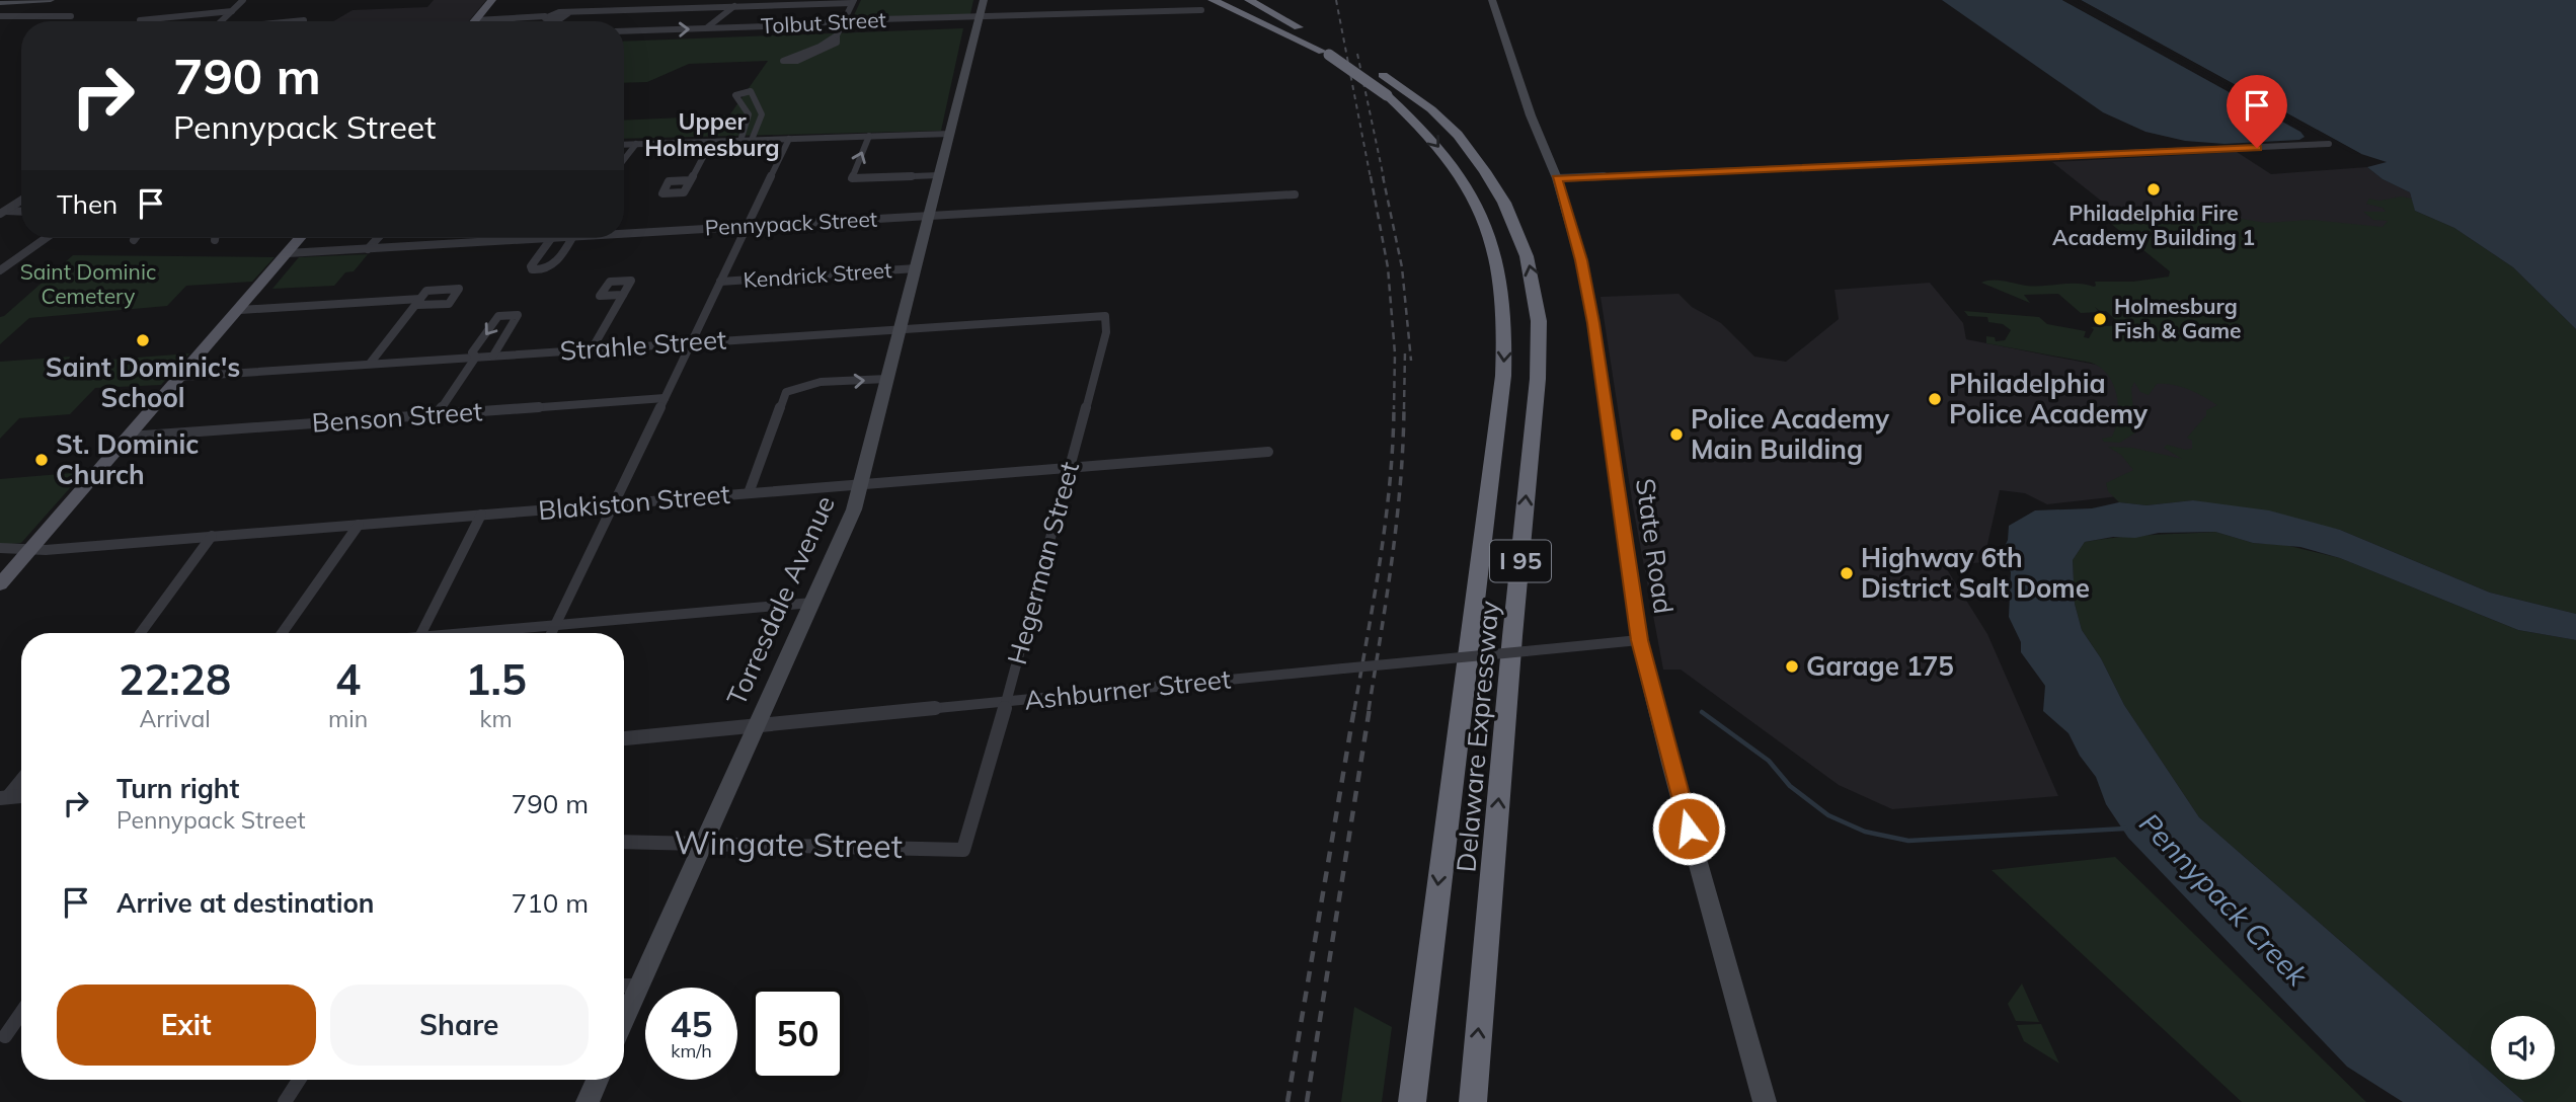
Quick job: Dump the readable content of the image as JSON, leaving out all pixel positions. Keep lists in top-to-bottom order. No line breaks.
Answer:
{"streets":{"highway":["I 95","Delaware Expressway"],"main road":["State Road","Torresdale Avenue"],"street":["Tolbut Street","Pennypack Street","Kendrick Street","Strahle Street","Benson Street","Blakiston Street","Hegerman Street","Ashburner Street","Wingate Street"]},"crossings":[["Tolbut Street","Torresdale Avenue"],["Pennypack Street","Torresdale Avenue"],["Kendrick Street","Torresdale Avenue"],["Strahle Street","Hegerman Street"],["Strahle Street","Torresdale Avenue"],["Blakiston Street","Hegerman Street"],["Blakiston Street","Torresdale Avenue"],["State Road","Ashburner Street"],["Hegerman Street","Ashburner Street"],["Hegerman Street","Wingate Street"],["Torresdale Avenue","Ashburner Street"],["Torresdale Avenue","Wingate Street"]],"districts":["Upper Holmesburg"],"water":["Pennypack Creek"],"parks":["Saint Dominic Cemetery"],"places":["Philadelphia Fire Academy Building 1","Holmesburg Fish & Game","Saint Dominic's School","Philadelphia Police Academy","Police Academy Main Building","St. Dominic Church","Highway 6th District Salt Dome","Garage 175"],"page":{"turn":["790 m","Pennypack Street"],"then":"Then","eta":["22:28","Arrival","4","min","1.5","km"],"list":[{"name":"Turn right","note":"Pennypack Street","value":"790 m"},{"name":"Arrive at destination","value":"710 m"}],"buttons":["Exit","Share"],"speed":"45 km/h","limit":"50"}}
